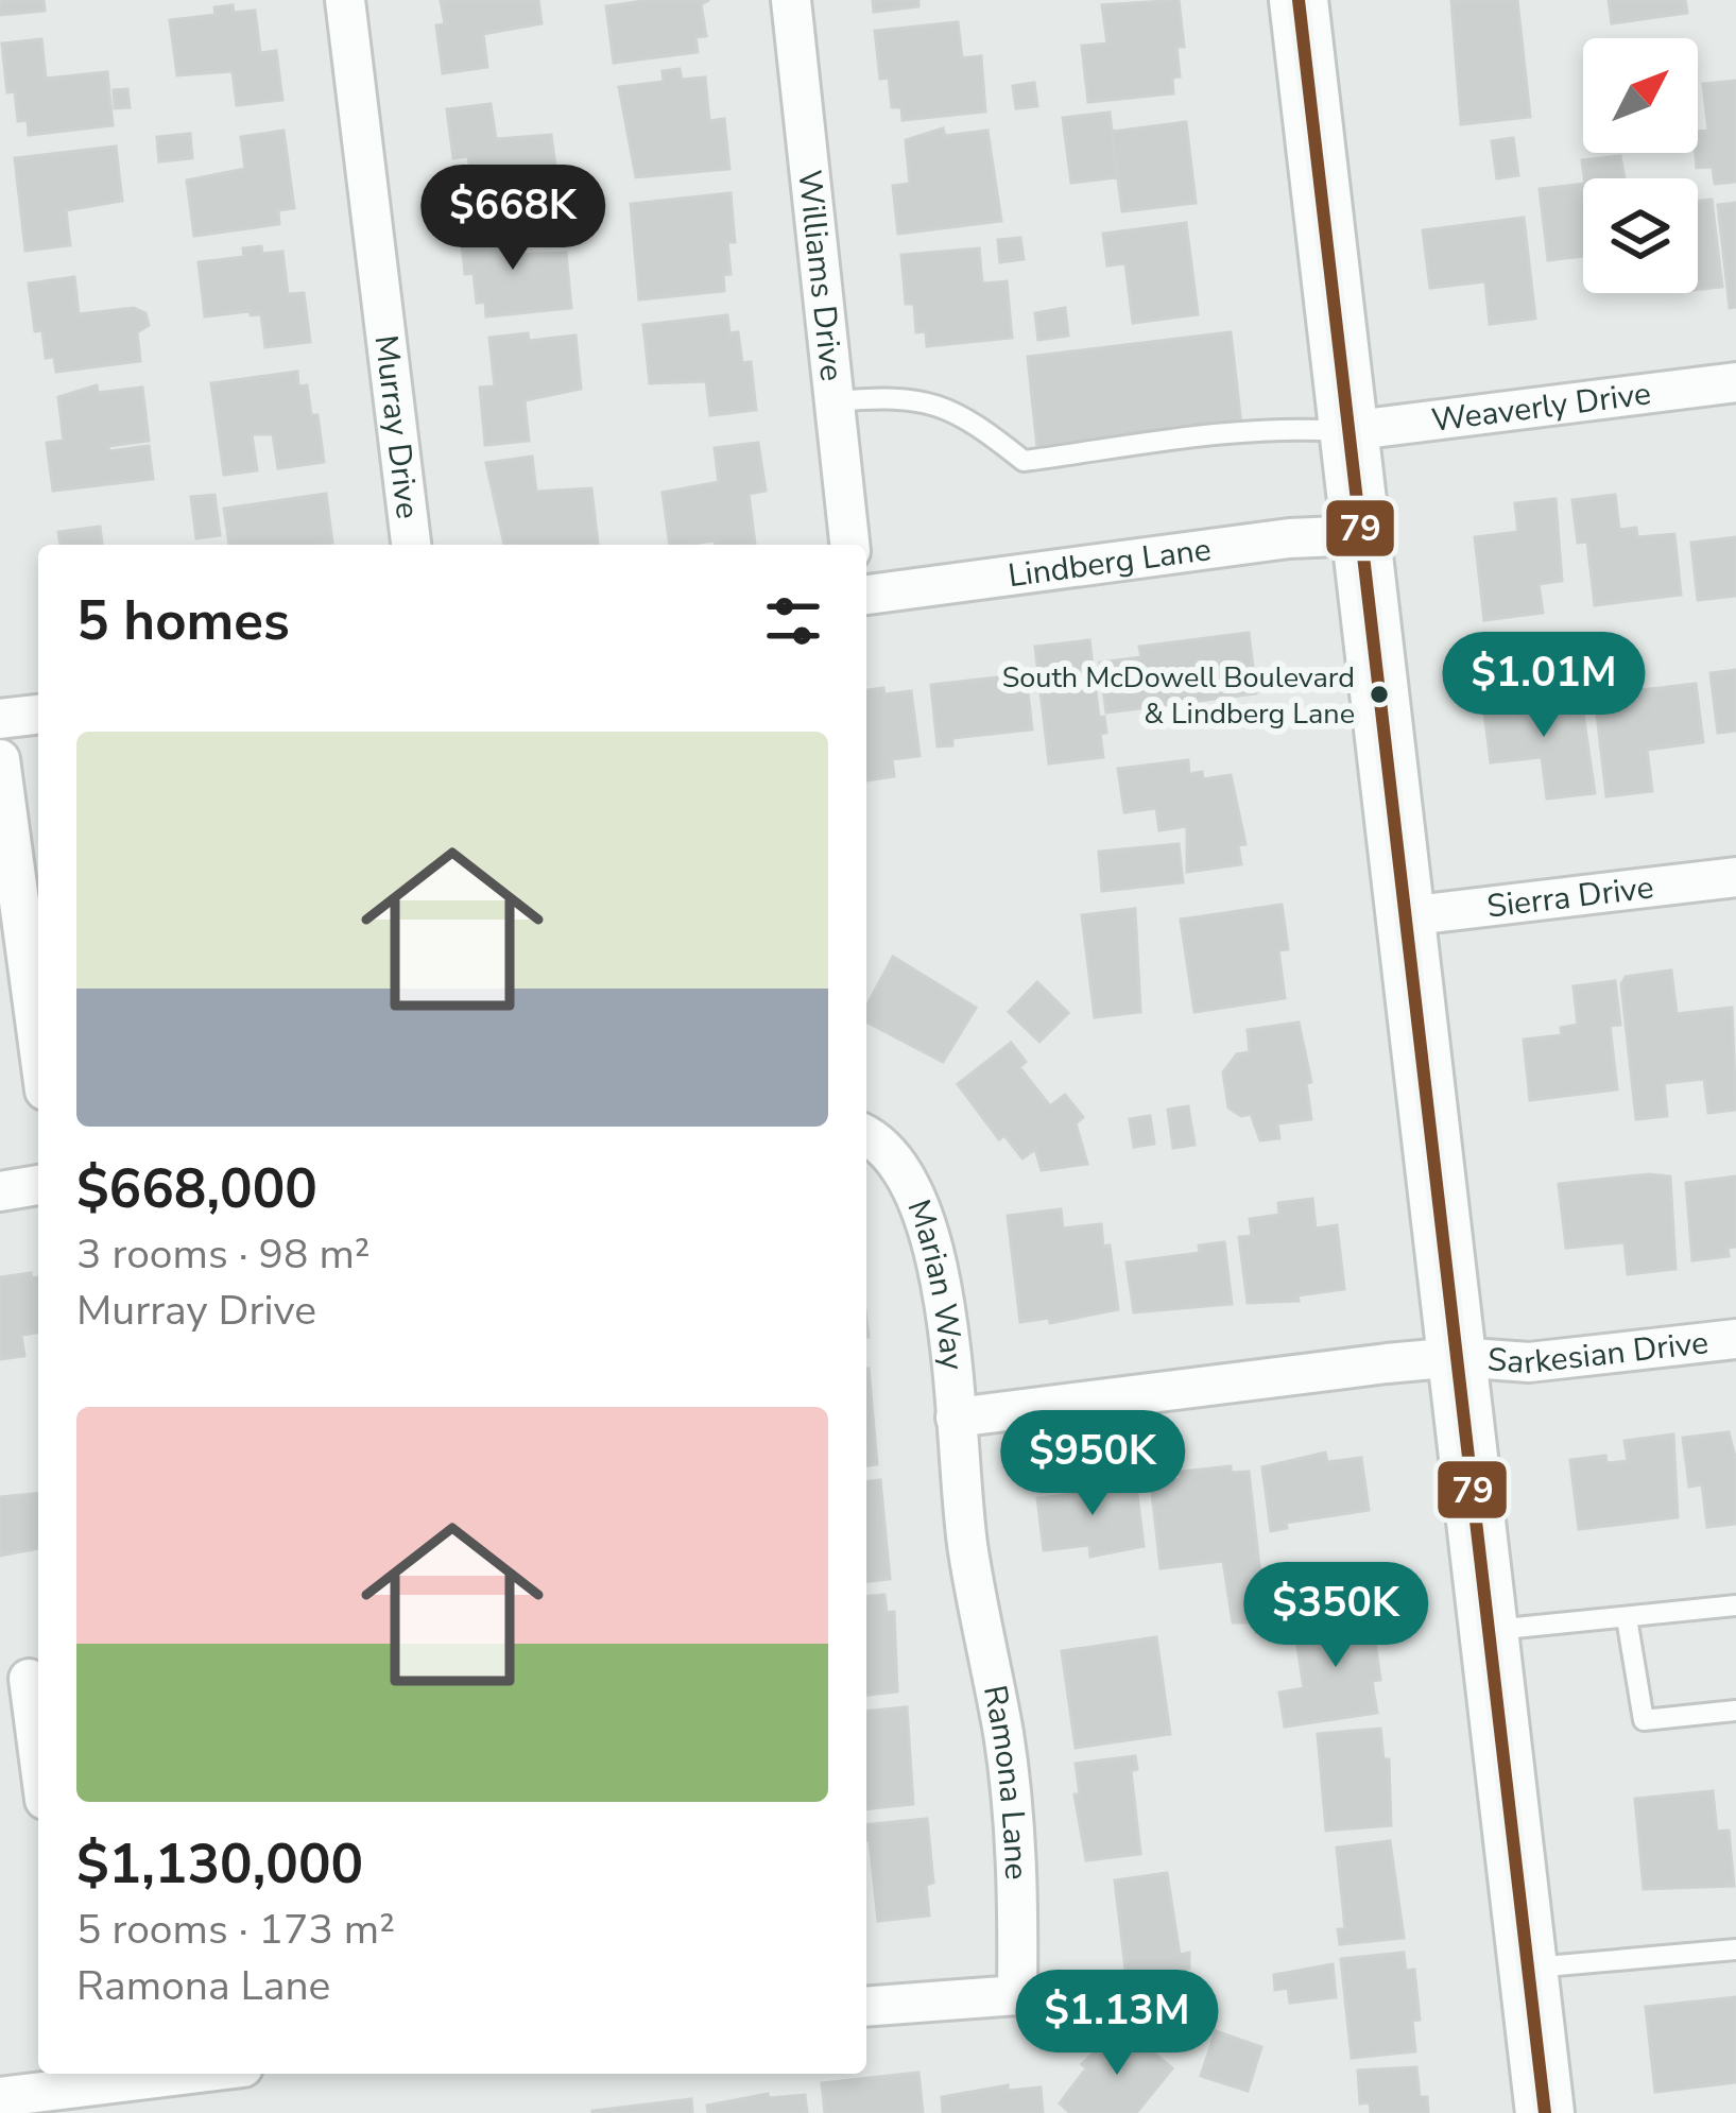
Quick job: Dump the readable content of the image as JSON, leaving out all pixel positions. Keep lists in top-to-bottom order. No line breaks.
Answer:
{"streets":{"street":["Williams Drive","Weaverly Drive","Murray Drive","Lindberg Lane","Sierra Drive","Marian Way","Sarkesian Drive","Ramona Lane"]},"crossings":[["Marian Way","Sarkesian Drive"],["Marian Way","Ramona Lane"]],"places":["South McDowell Boulevard & Lindberg Lane"],"lines":["transit line 79"],"north":"top right","page":{"price":["$668K","$1.01M","$950K","$350K","$1.13M"],"heading":"5 homes","list":[{"name":"$668,000","note":"3 rooms · 98 m² · Murray Drive"},{"name":"$1,130,000","note":"5 rooms · 173 m² · Ramona Lane"}]}}
